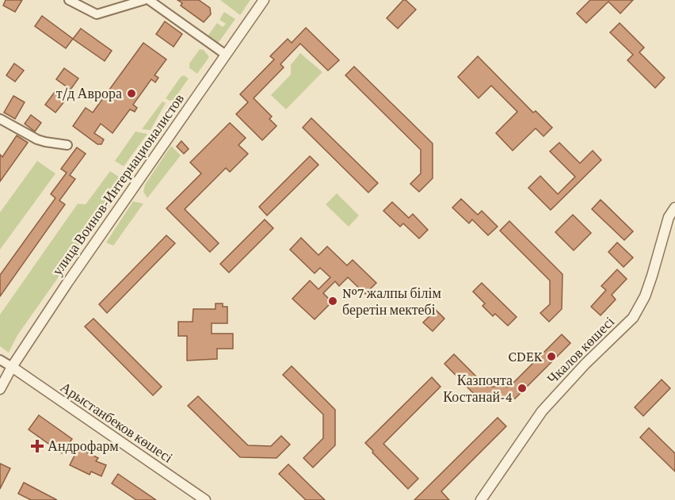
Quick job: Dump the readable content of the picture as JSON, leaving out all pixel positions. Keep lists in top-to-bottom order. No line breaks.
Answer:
{"streets":{"street":["улица Воинов-Интернационалистов","Чкалов көшесі","Арыстанбеков көшесі"]},"crossings":[["улица Воинов-Интернационалистов","Арыстанбеков көшесі"]],"places":{"other":["т/д Аврора","№7 жалпы білім беретін мектебі","CDEK","Казпочта Костанай-4"],"health":["Андрофарм"]}}
